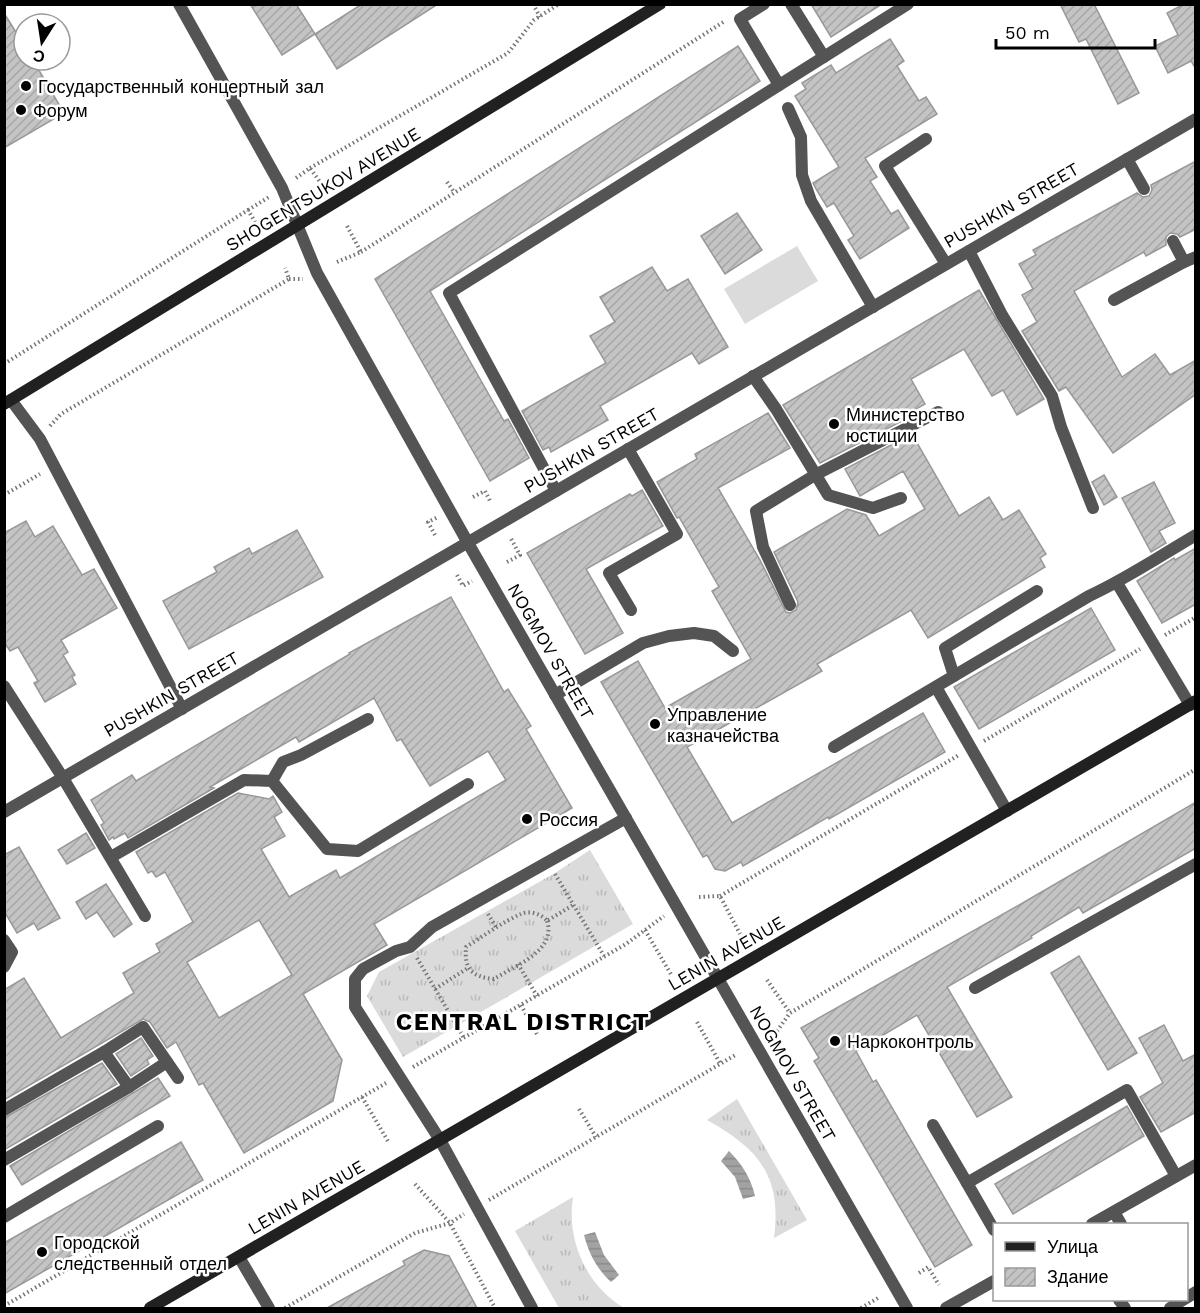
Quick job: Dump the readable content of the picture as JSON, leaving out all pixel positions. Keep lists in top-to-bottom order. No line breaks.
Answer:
{"streets":{"main road":["SHOGENTSUKOV AVENUE","LENIN AVENUE"],"street":["PUSHKIN STREET","NOGMOV STREET"]},"crossings":[["SHOGENTSUKOV AVENUE","NOGMOV STREET"],["PUSHKIN STREET","NOGMOV STREET"],["NOGMOV STREET","LENIN AVENUE"]],"districts":["CENTRAL DISTRICT"],"places":["Государственный концертный зал","Форум","Министерство юстиции","Управление казначейства","Россия","Наркоконтроль","Городской следственный отдел"],"legend":["Улица","Здание"],"scale_bar":"50 m","north":"bottom"}
